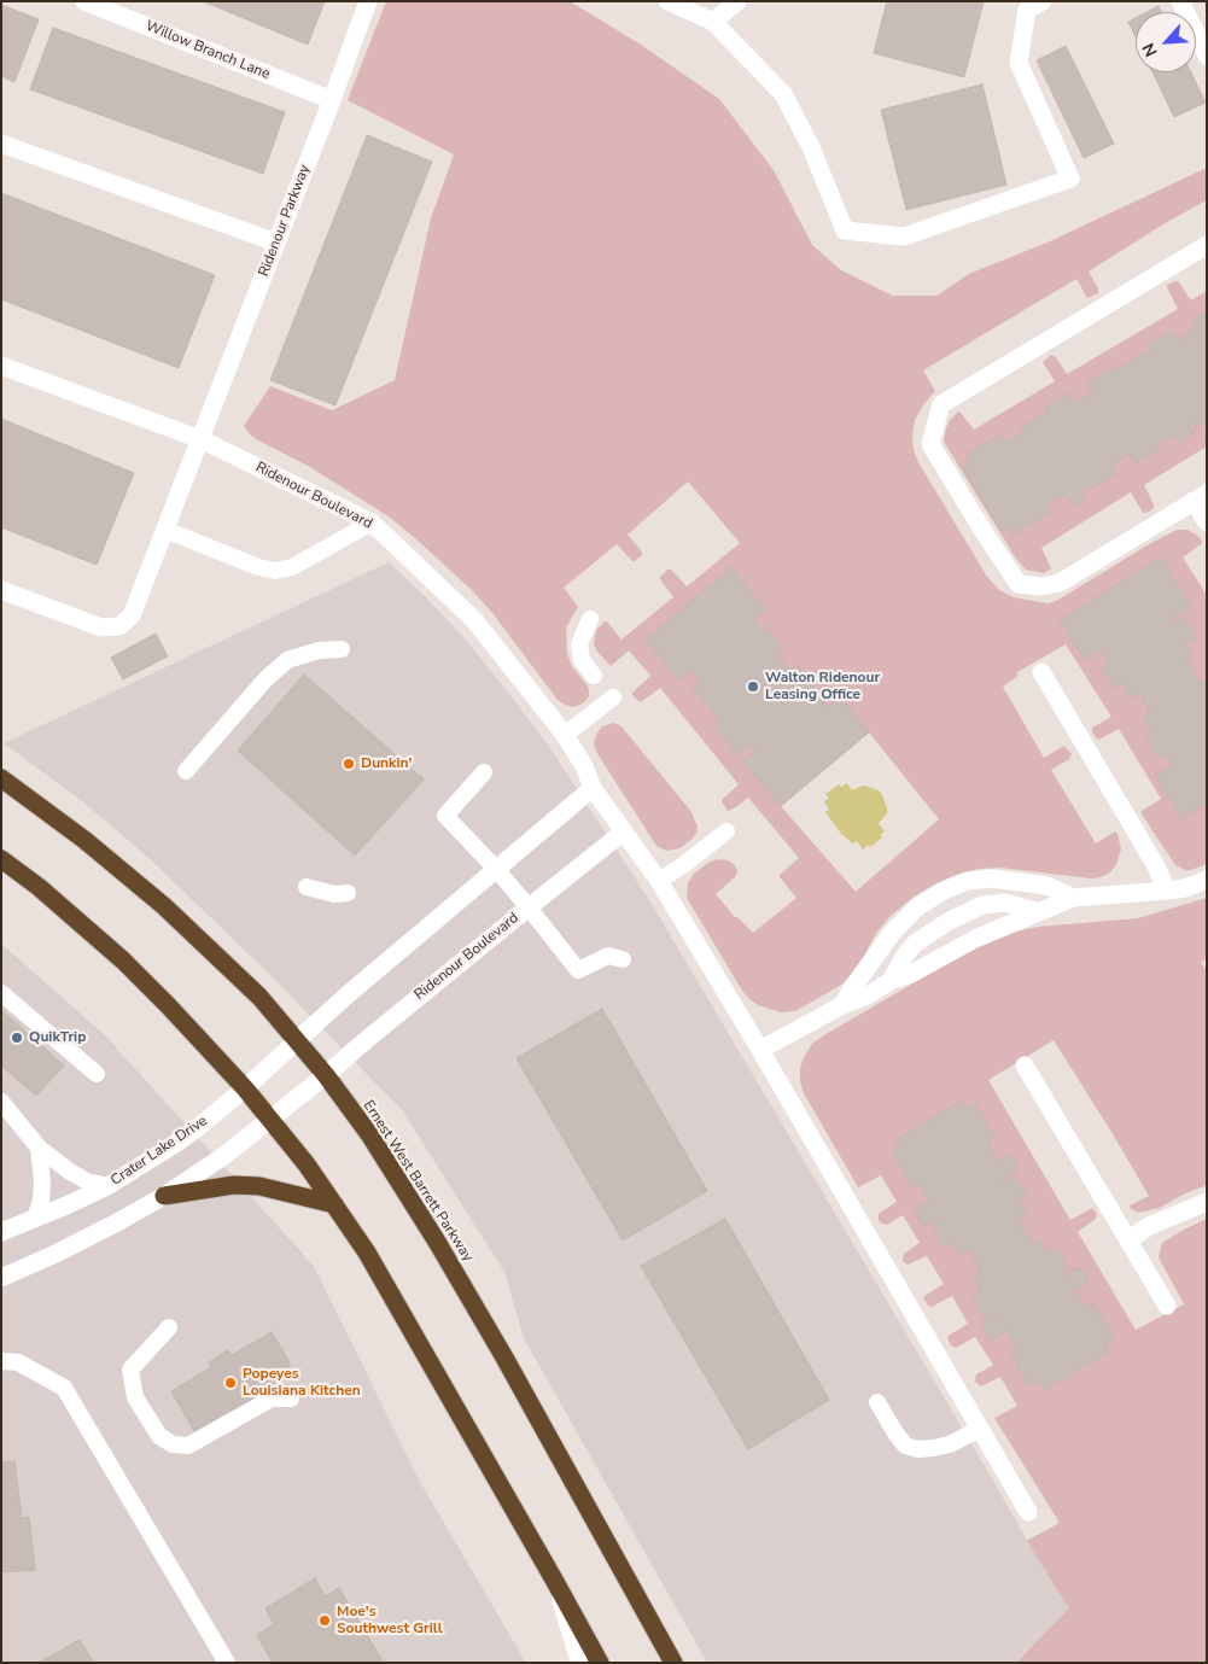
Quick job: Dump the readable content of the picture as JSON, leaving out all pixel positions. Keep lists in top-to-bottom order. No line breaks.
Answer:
{"streets":{"highway":["Ernest West Barrett Parkway"],"street":["Willow Branch Lane","Ridenour Parkway","Ridenour Boulevard","Crater Lake Drive"]},"crossings":[["Willow Branch Lane","Ridenour Parkway"],["Ridenour Parkway","Ridenour Boulevard"],["Ridenour Boulevard","Ernest West Barrett Parkway"],["Crater Lake Drive","Ernest West Barrett Parkway"]],"places":["Walton Ridenour Leasing Office","Dunkin'","QuikTrip","Popeyes Louisiana Kitchen","Moe's Southwest Grill"],"north":"bottom left"}
